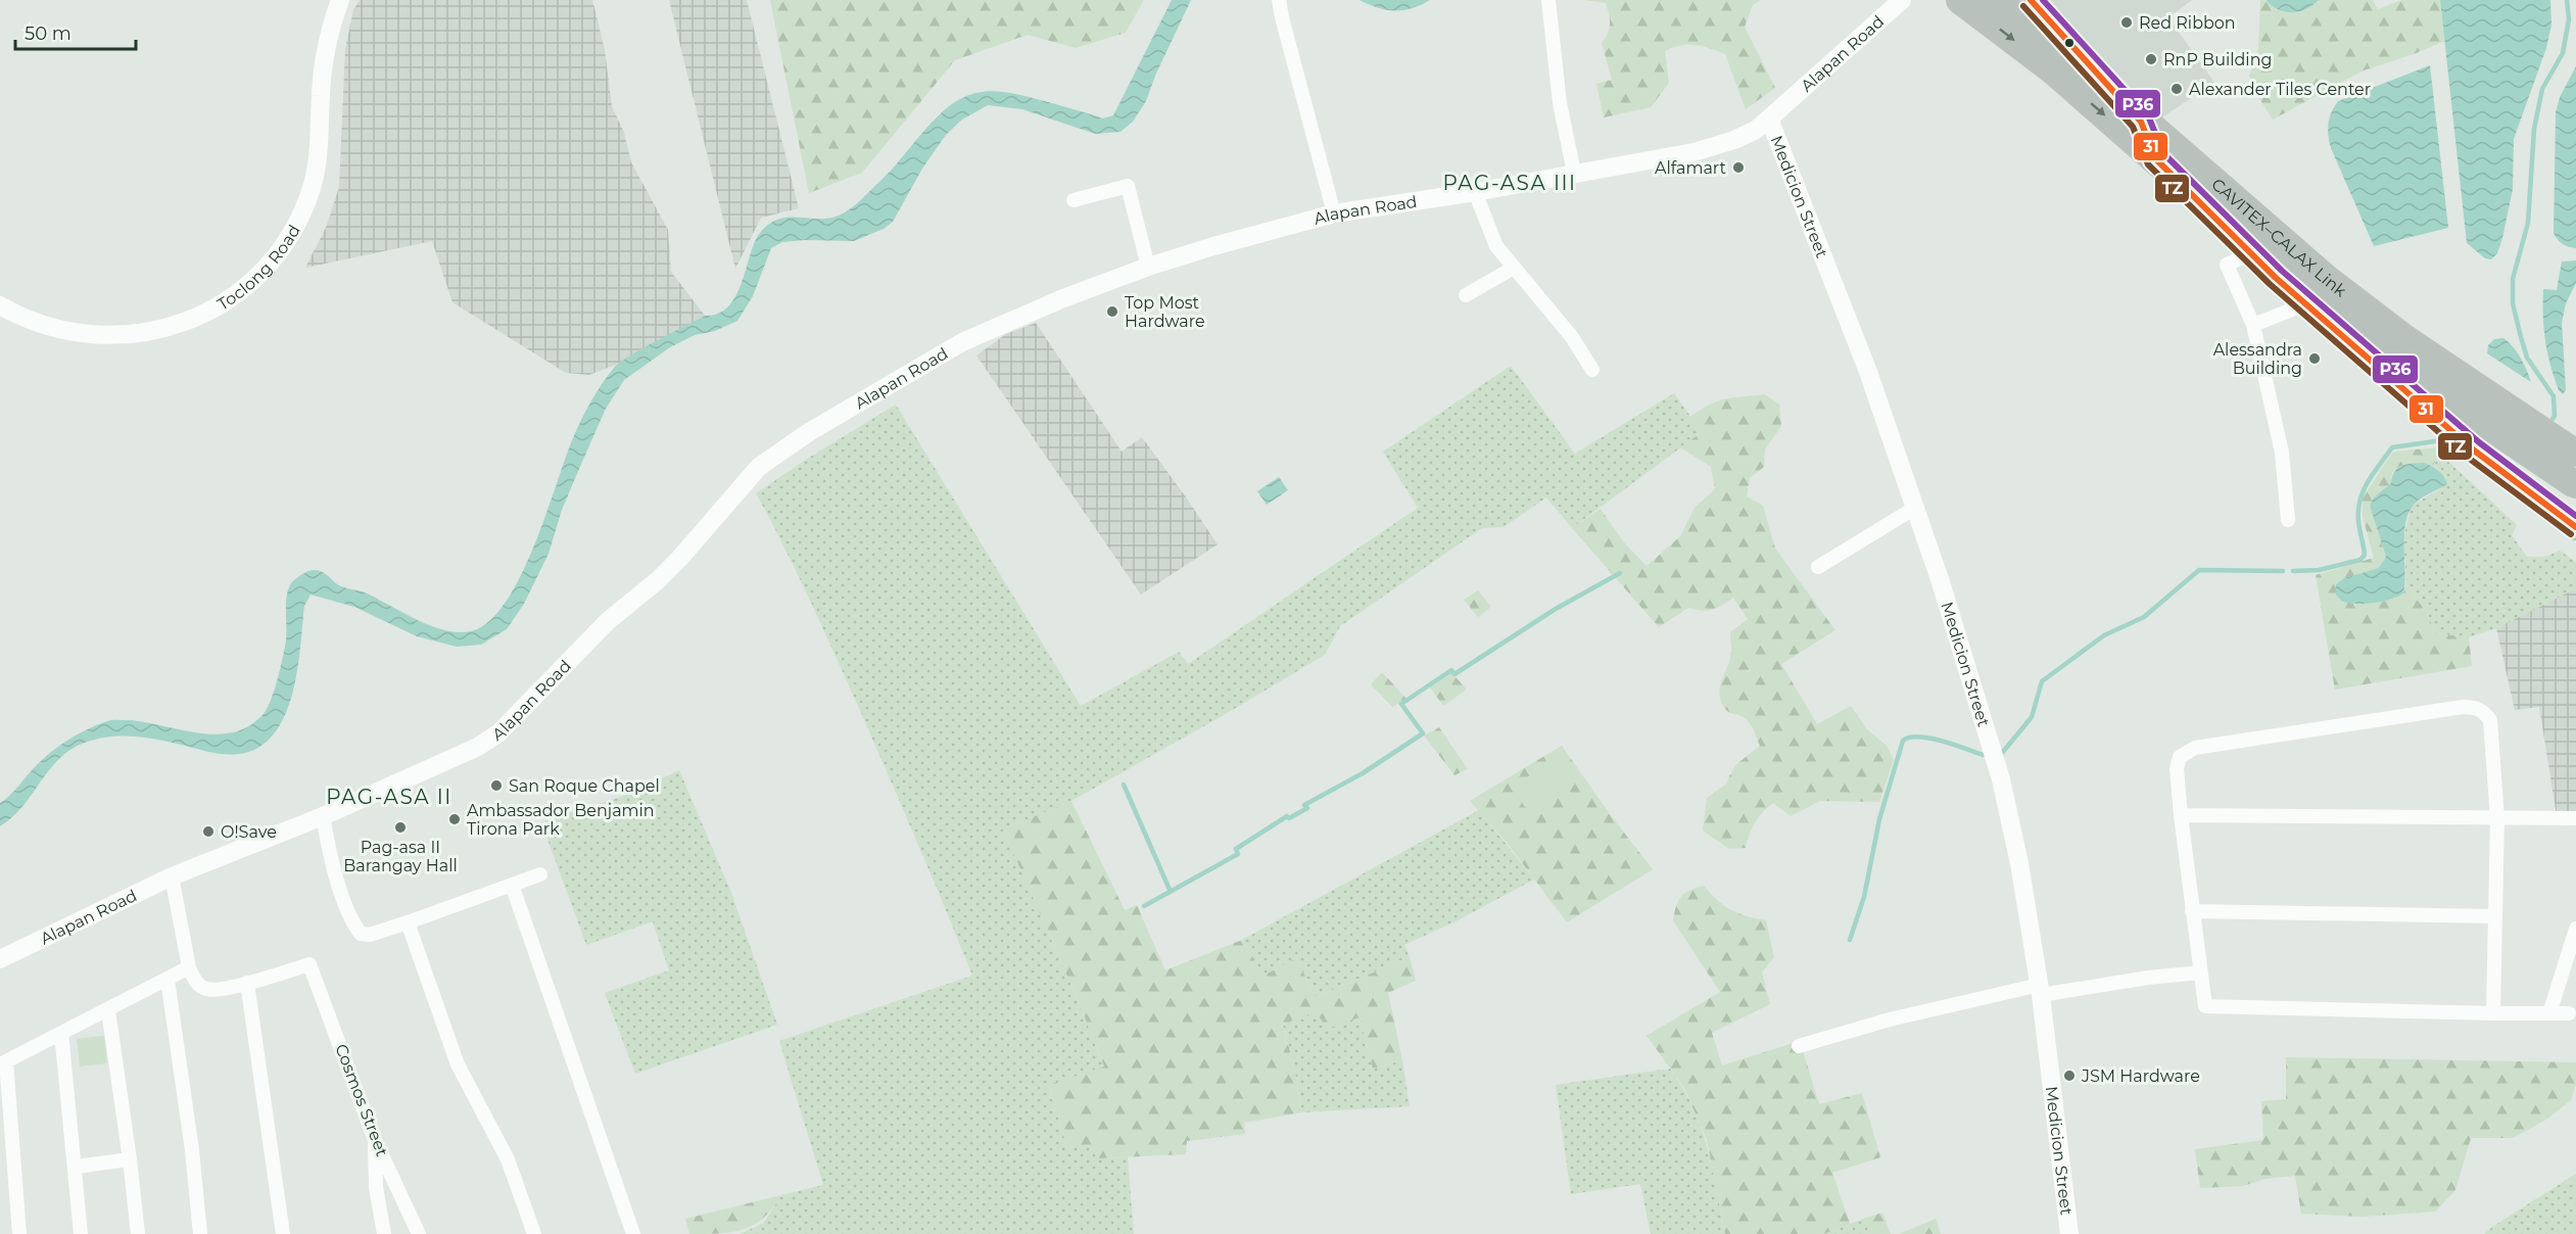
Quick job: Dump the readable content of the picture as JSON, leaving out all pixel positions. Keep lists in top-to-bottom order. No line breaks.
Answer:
{"streets":{"highway":["CAVITEX–CALAX Link"],"street":["Alapan Road","Medicion Street","Toclong Road","Cosmos Street"]},"crossings":[["Alapan Road","Medicion Street"]],"districts":["PAG-ASA III","PAG-ASA II"],"places":["Red Ribbon","RnP Building","Alexander Tiles Center","Alfamart","Top Most Hardware","Alessandra Building","San Roque Chapel","Ambassador Benjamin Tirona Park","Pag-asa II Barangay Hall","O!Save","JSM Hardware"],"lines":["transit line 31","transit line P36","transit line TZ"],"scale_bar":"50 m"}
